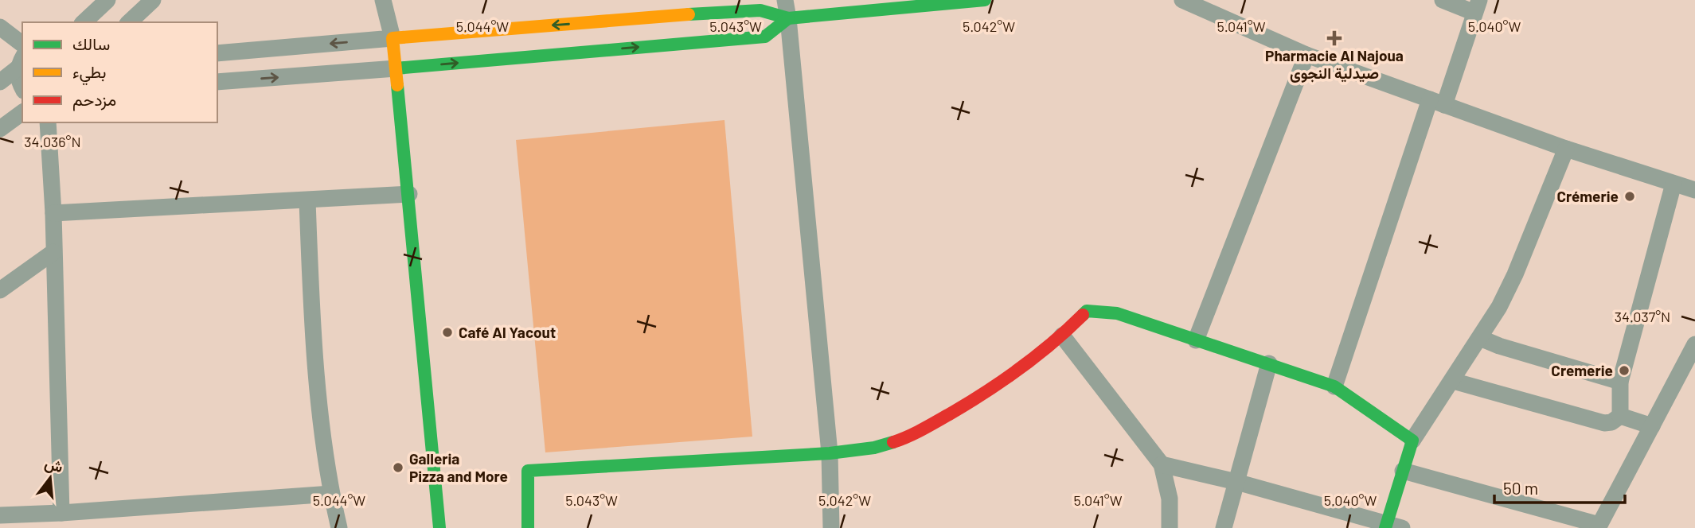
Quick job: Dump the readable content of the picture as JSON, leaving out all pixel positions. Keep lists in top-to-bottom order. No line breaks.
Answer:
{"places":{"health":["Pharmacie Al Najoua صيدلية النجوى"],"other":["Crémerie","Café Al Yacout","Cremerie","Galleria Pizza and More"]},"legend":["سالك","بطيء","مزدحم"],"scale_bar":"50 m","north":"top","coordinates":["5.044°W","5.043°W","5.042°W","5.041°W","5.040°W","34.036°N","34.037°N"]}
